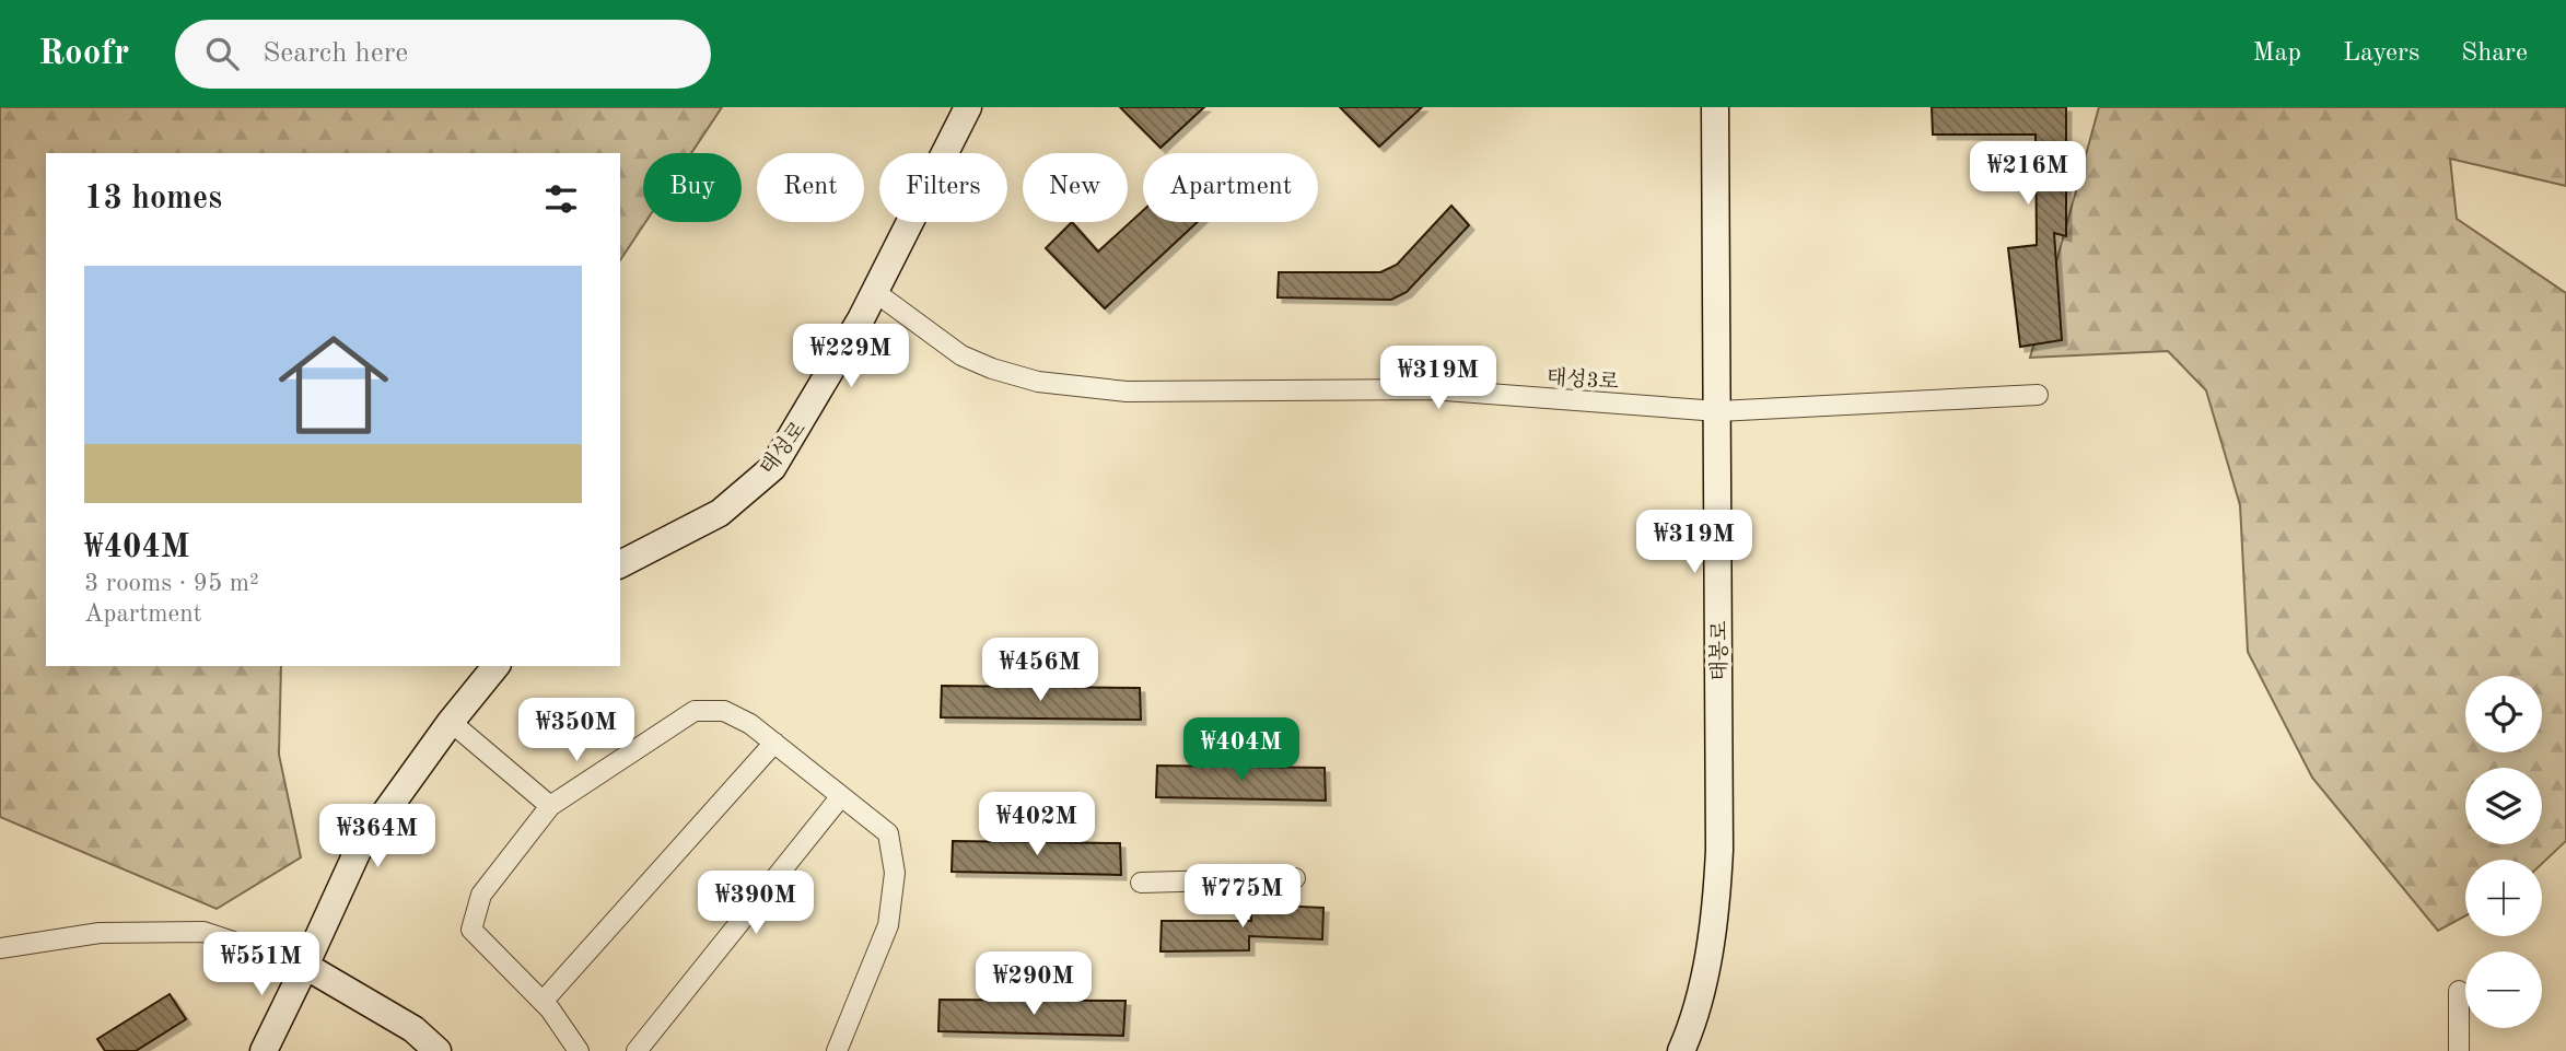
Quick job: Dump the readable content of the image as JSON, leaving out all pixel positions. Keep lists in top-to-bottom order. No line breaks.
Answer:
{"streets":{"street":["태성3로","태성로","태봉로"]},"crossings":[["태성3로","태성로"],["태성3로","태봉로"]],"page":{"header":"Roofr","search":"Search here","nav":["Map","Layers","Share"],"price":["₩216M","₩229M","₩319M","₩319M","₩456M","₩350M","₩404M","₩402M","₩364M","₩775M","₩390M","₩551M","₩290M"],"chip":["Buy","Rent","Filters","New","Apartment"],"heading":"13 homes","list":[{"name":"₩404M","note":"3 rooms · 95 m² · Apartment"}],"map_buttons":["+","−"]}}
